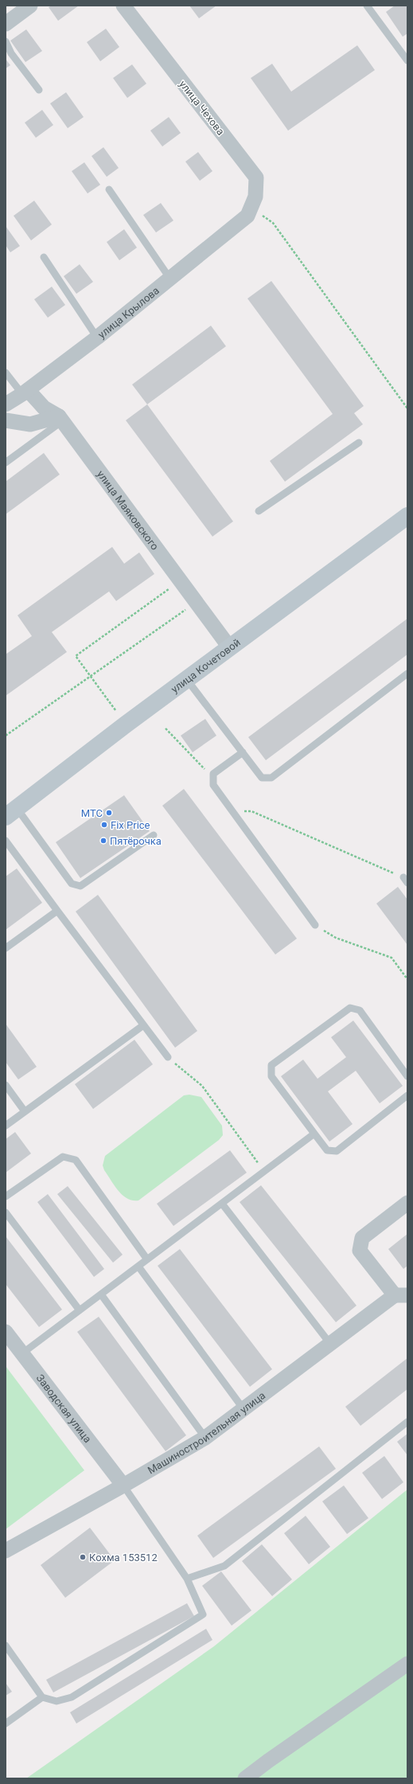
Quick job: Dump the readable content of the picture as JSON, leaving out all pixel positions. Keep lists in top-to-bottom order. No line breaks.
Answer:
{"streets":{"main road":["улица Кочетовой"],"street":["улица Чехова","улица Крылова","улица Маяковского","Заводская улица","Машиностроительная улица"]},"crossings":[["улица Чехова","улица Крылова"],["улица Маяковского","улица Кочетовой"],["Заводская улица","Машиностроительная улица"]],"places":["МТС","Fix Price","Пятёрочка","Кохма 153512"]}
